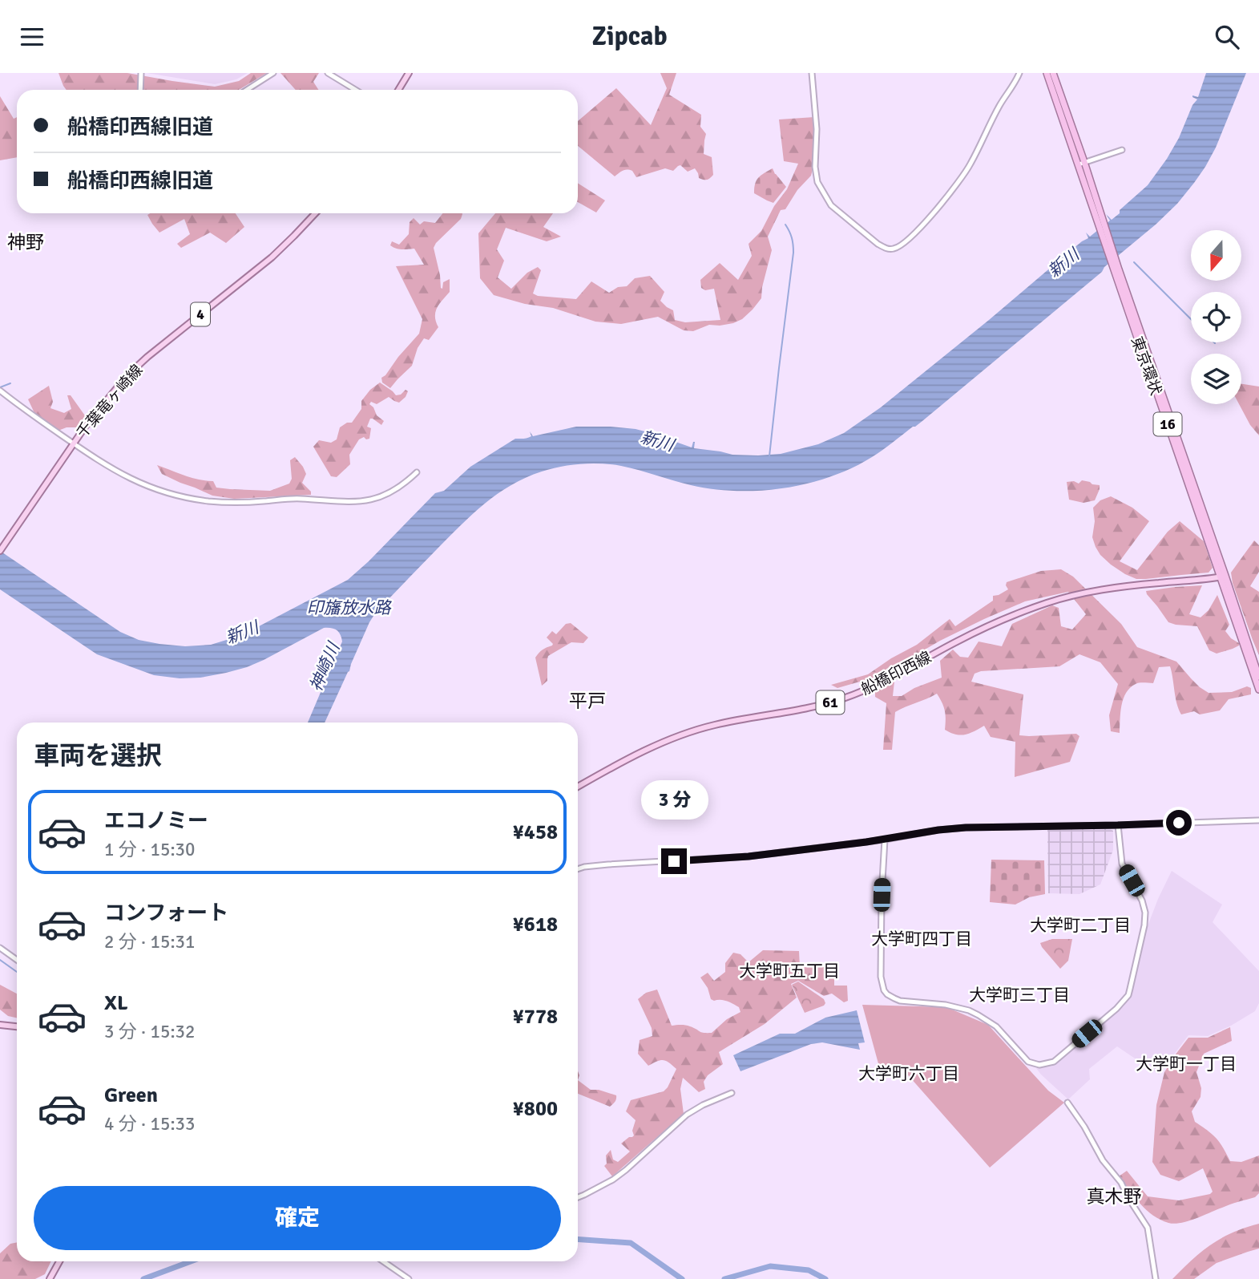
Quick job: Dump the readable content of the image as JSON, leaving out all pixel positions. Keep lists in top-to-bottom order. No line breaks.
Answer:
{"streets":{"highway":["東京環状","16"],"main road":["4","千葉竜ヶ崎線","船橋印西線","61"]},"crossings":[["東京環状","船橋印西線"]],"districts":["神野","平戸","大学町二丁目","大学町四丁目","大学町五丁目","大学町三丁目","大学町一丁目","大学町六丁目","真木野"],"water":["新川","印旛放水路","神崎川"],"north":"bottom","page":{"header":"Zipcab","banner":["船橋印西線旧道","船橋印西線旧道"],"heading":"車両を選択","bubble":"3 分","list":[{"name":"エコノミー","note":"1 分 · 15:30","value":"¥458"},{"name":"コンフォート","note":"2 分 · 15:31","value":"¥618"},{"name":"XL","note":"3 分 · 15:32","value":"¥778"},{"name":"Green","note":"4 分 · 15:33","value":"¥800"}],"buttons":"確定"}}
